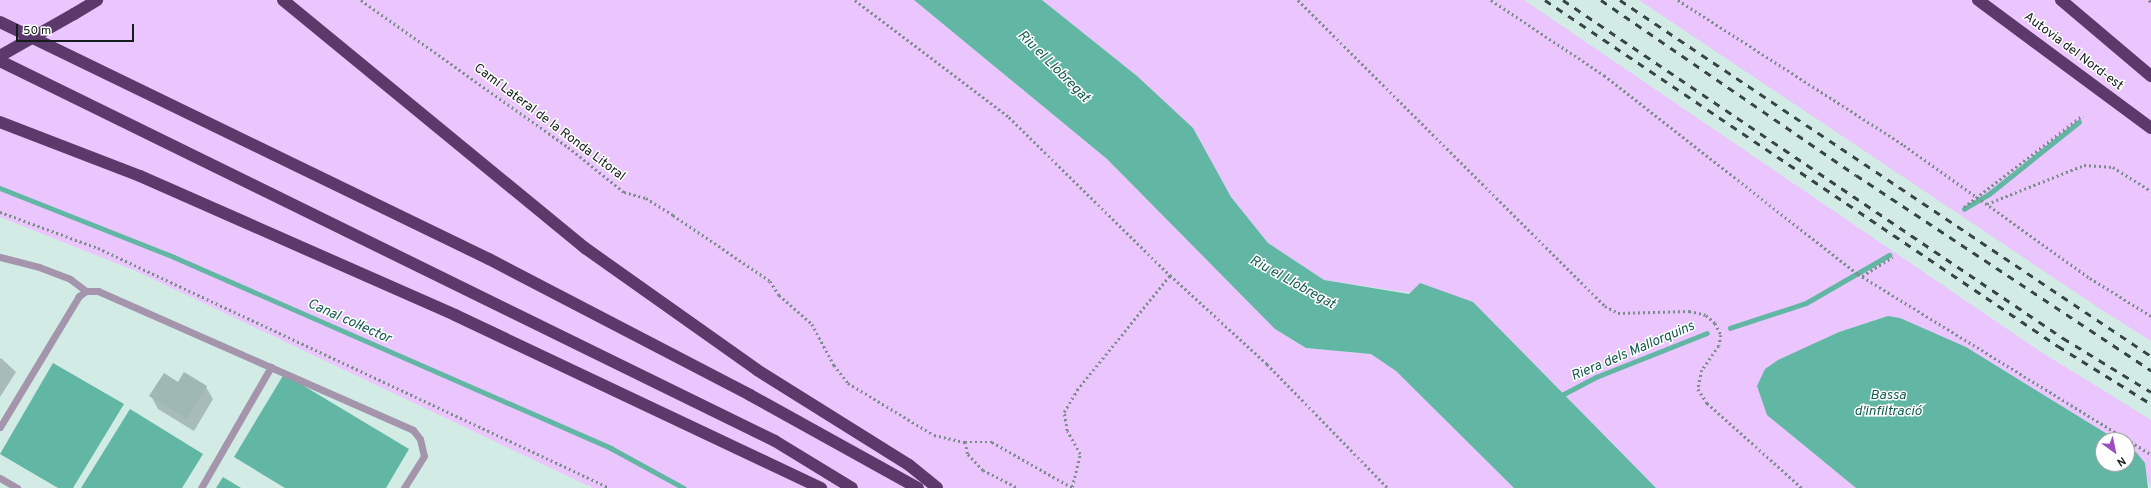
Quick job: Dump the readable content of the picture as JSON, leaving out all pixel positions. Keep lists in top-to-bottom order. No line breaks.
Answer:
{"streets":{"highway":["Autovia del Nord-est"],"path":["Camí Lateral de la Ronda Litoral"]},"water":["Riu el Llobregat","Canal col·lector","Riera dels Mallorquins","Bassa d'infiltració"],"scale_bar":"50 m","north":"bottom right"}
